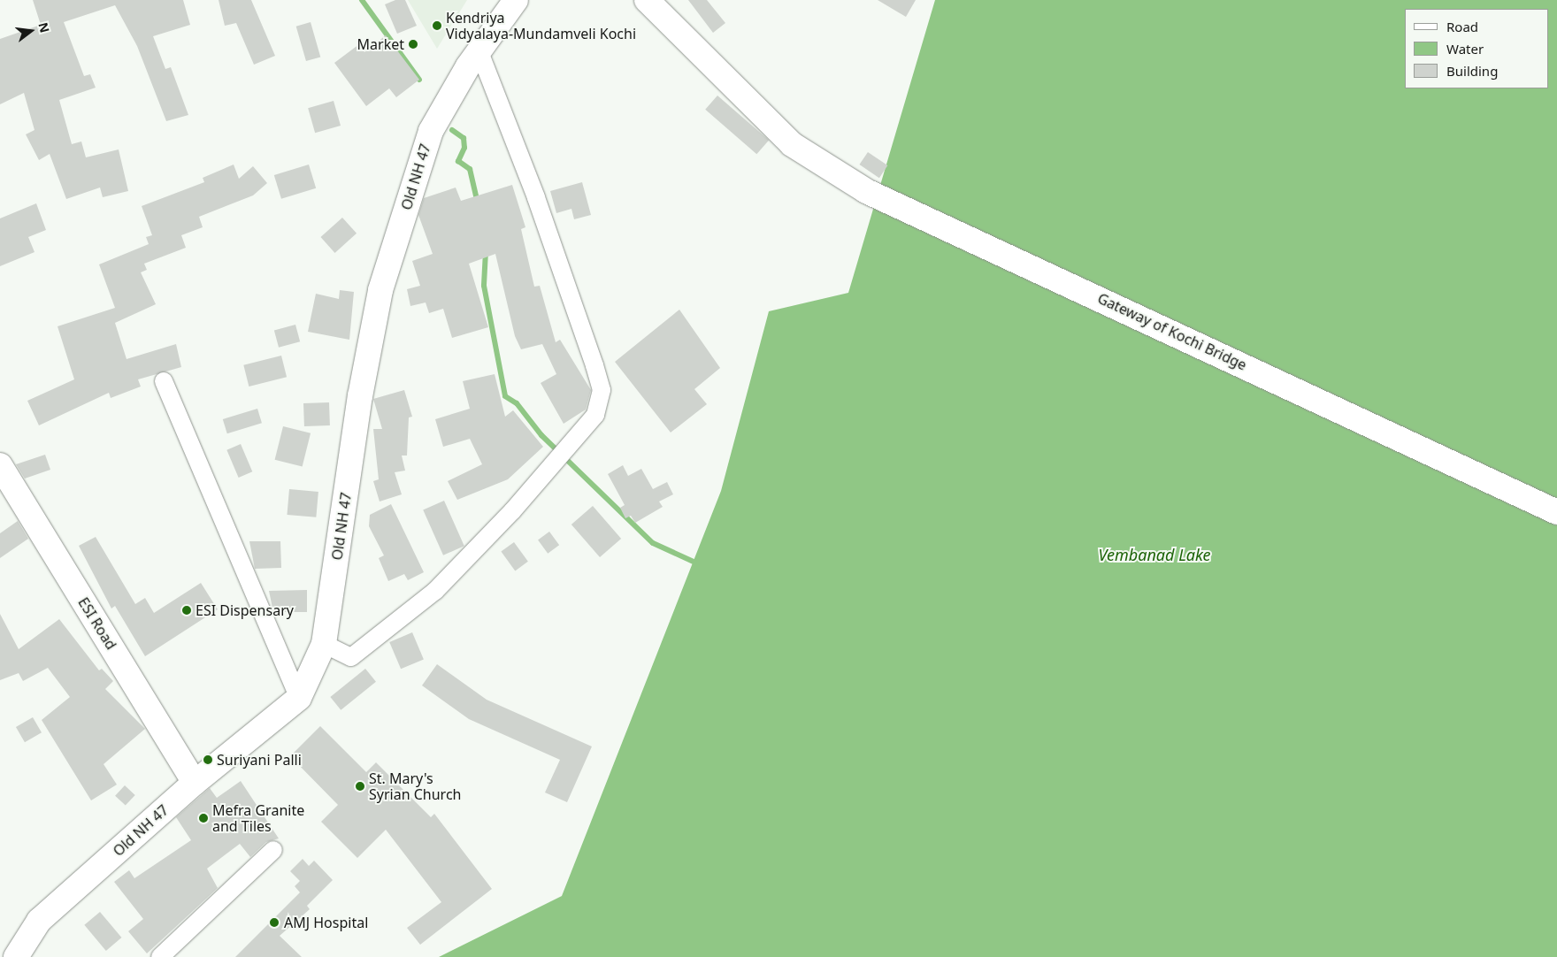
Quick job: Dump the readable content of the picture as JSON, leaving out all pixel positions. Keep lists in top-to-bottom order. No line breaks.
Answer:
{"streets":{"main road":["Old NH 47","Gateway of Kochi Bridge","ESI Road"]},"crossings":[["Old NH 47","ESI Road"]],"water":["Vembanad Lake"],"places":["Kendriya Vidyalaya-Mundamveli Kochi","Market","ESI Dispensary","Suriyani Palli","St. Mary's Syrian Church","Mefra Granite and Tiles","AMJ Hospital"],"legend":["Road","Water","Building"],"north":"right"}
